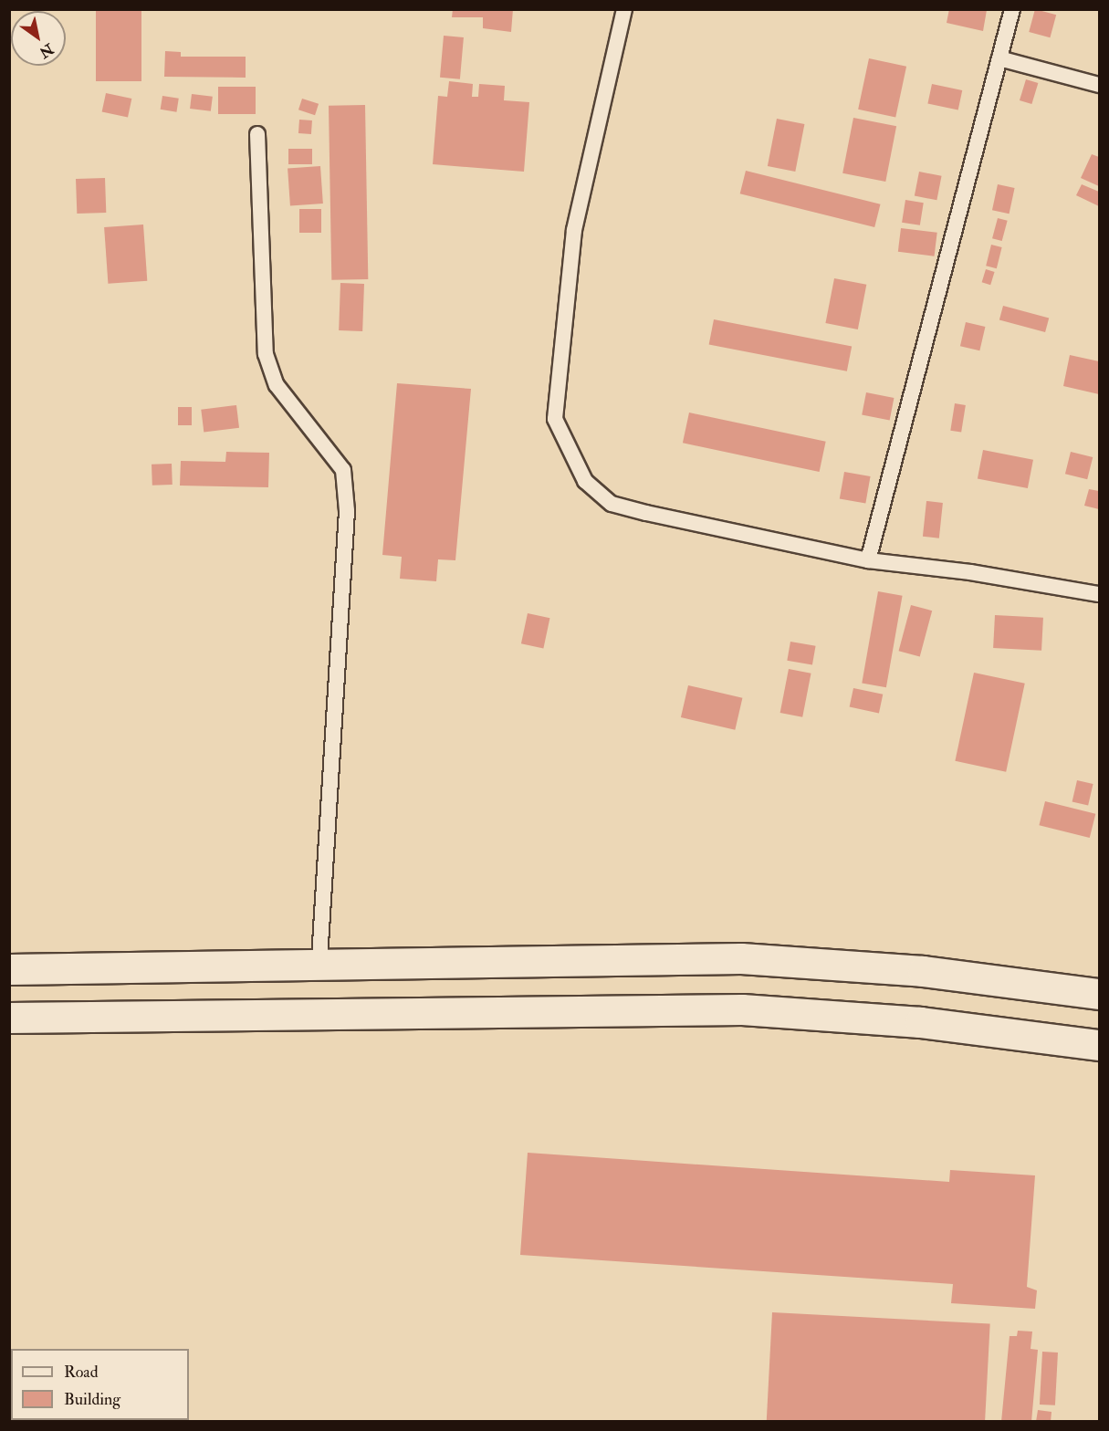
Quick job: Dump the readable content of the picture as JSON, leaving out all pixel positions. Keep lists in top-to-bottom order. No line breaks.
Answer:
{"legend":["Road","Building"],"north":"bottom right"}
